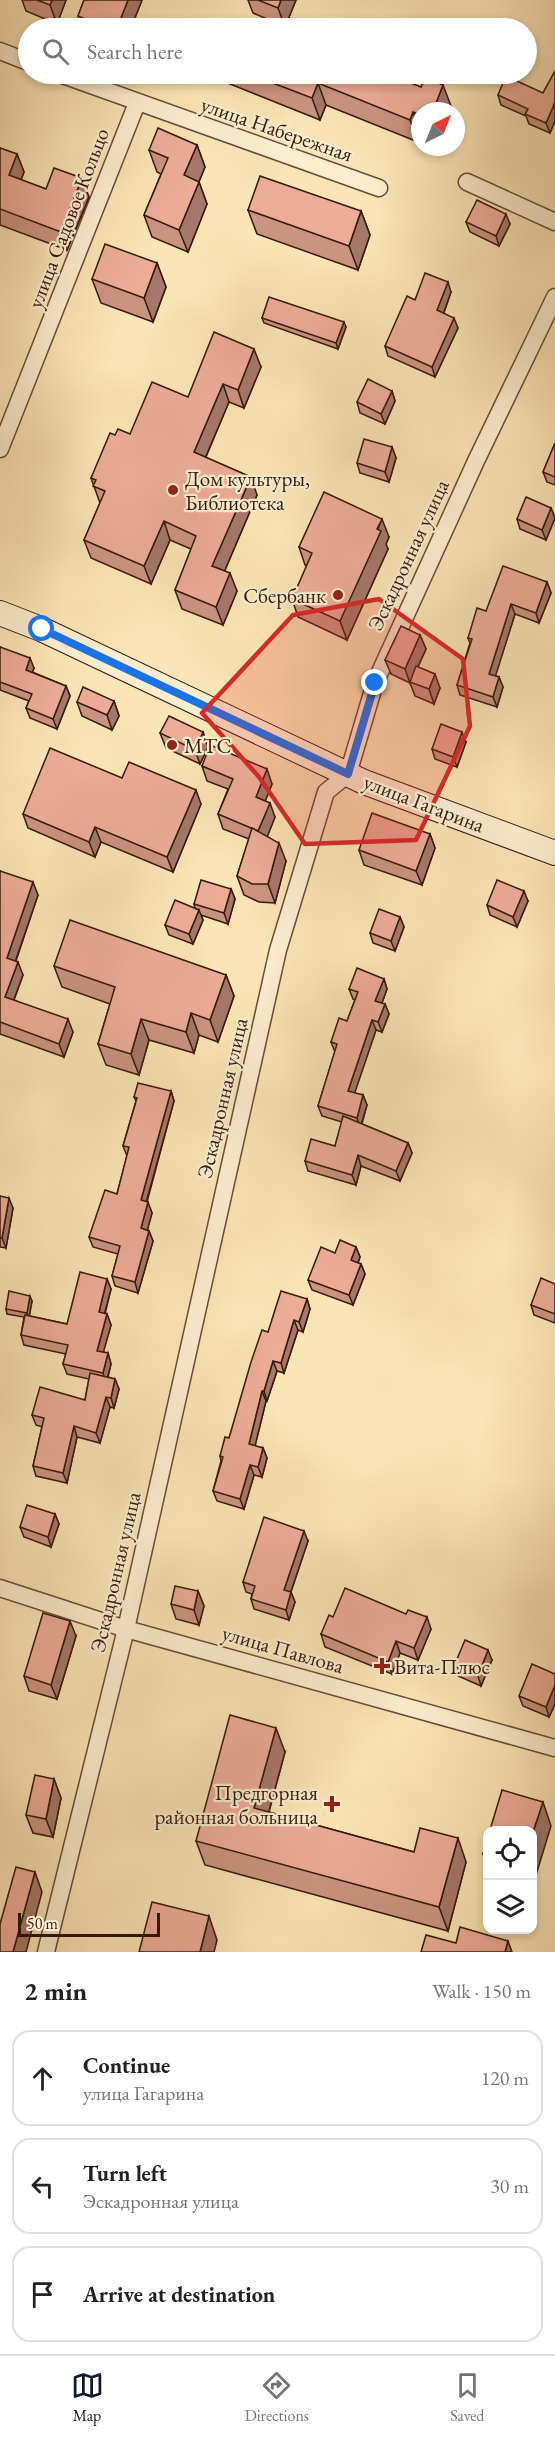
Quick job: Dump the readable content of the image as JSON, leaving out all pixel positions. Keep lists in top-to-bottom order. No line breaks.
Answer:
{"streets":{"street":["улица Набережная","улица Садовое Кольцо","Эскадронная улица","улица Гагарина","улица Павлова"]},"crossings":[["улица Набережная","улица Садовое Кольцо"],["Эскадронная улица","улица Гагарина"],["Эскадронная улица","улица Павлова"]],"places":{"other":["Дом культуры, Библиотека","Сбербанк","МТС"],"health":["Вита-Плюс","Предгорная районная больница"]},"scale_bar":"50 m","north":"top right","page":{"search":"Search here","scale":"50 m","heading":["2 min","Walk · 150 m"],"list":[["Continue","улица Гагарина","120 m"],["Turn left","Эскадронная улица","30 m"],"Arrive at destination"],"nav":["Map","Directions","Saved"]}}
